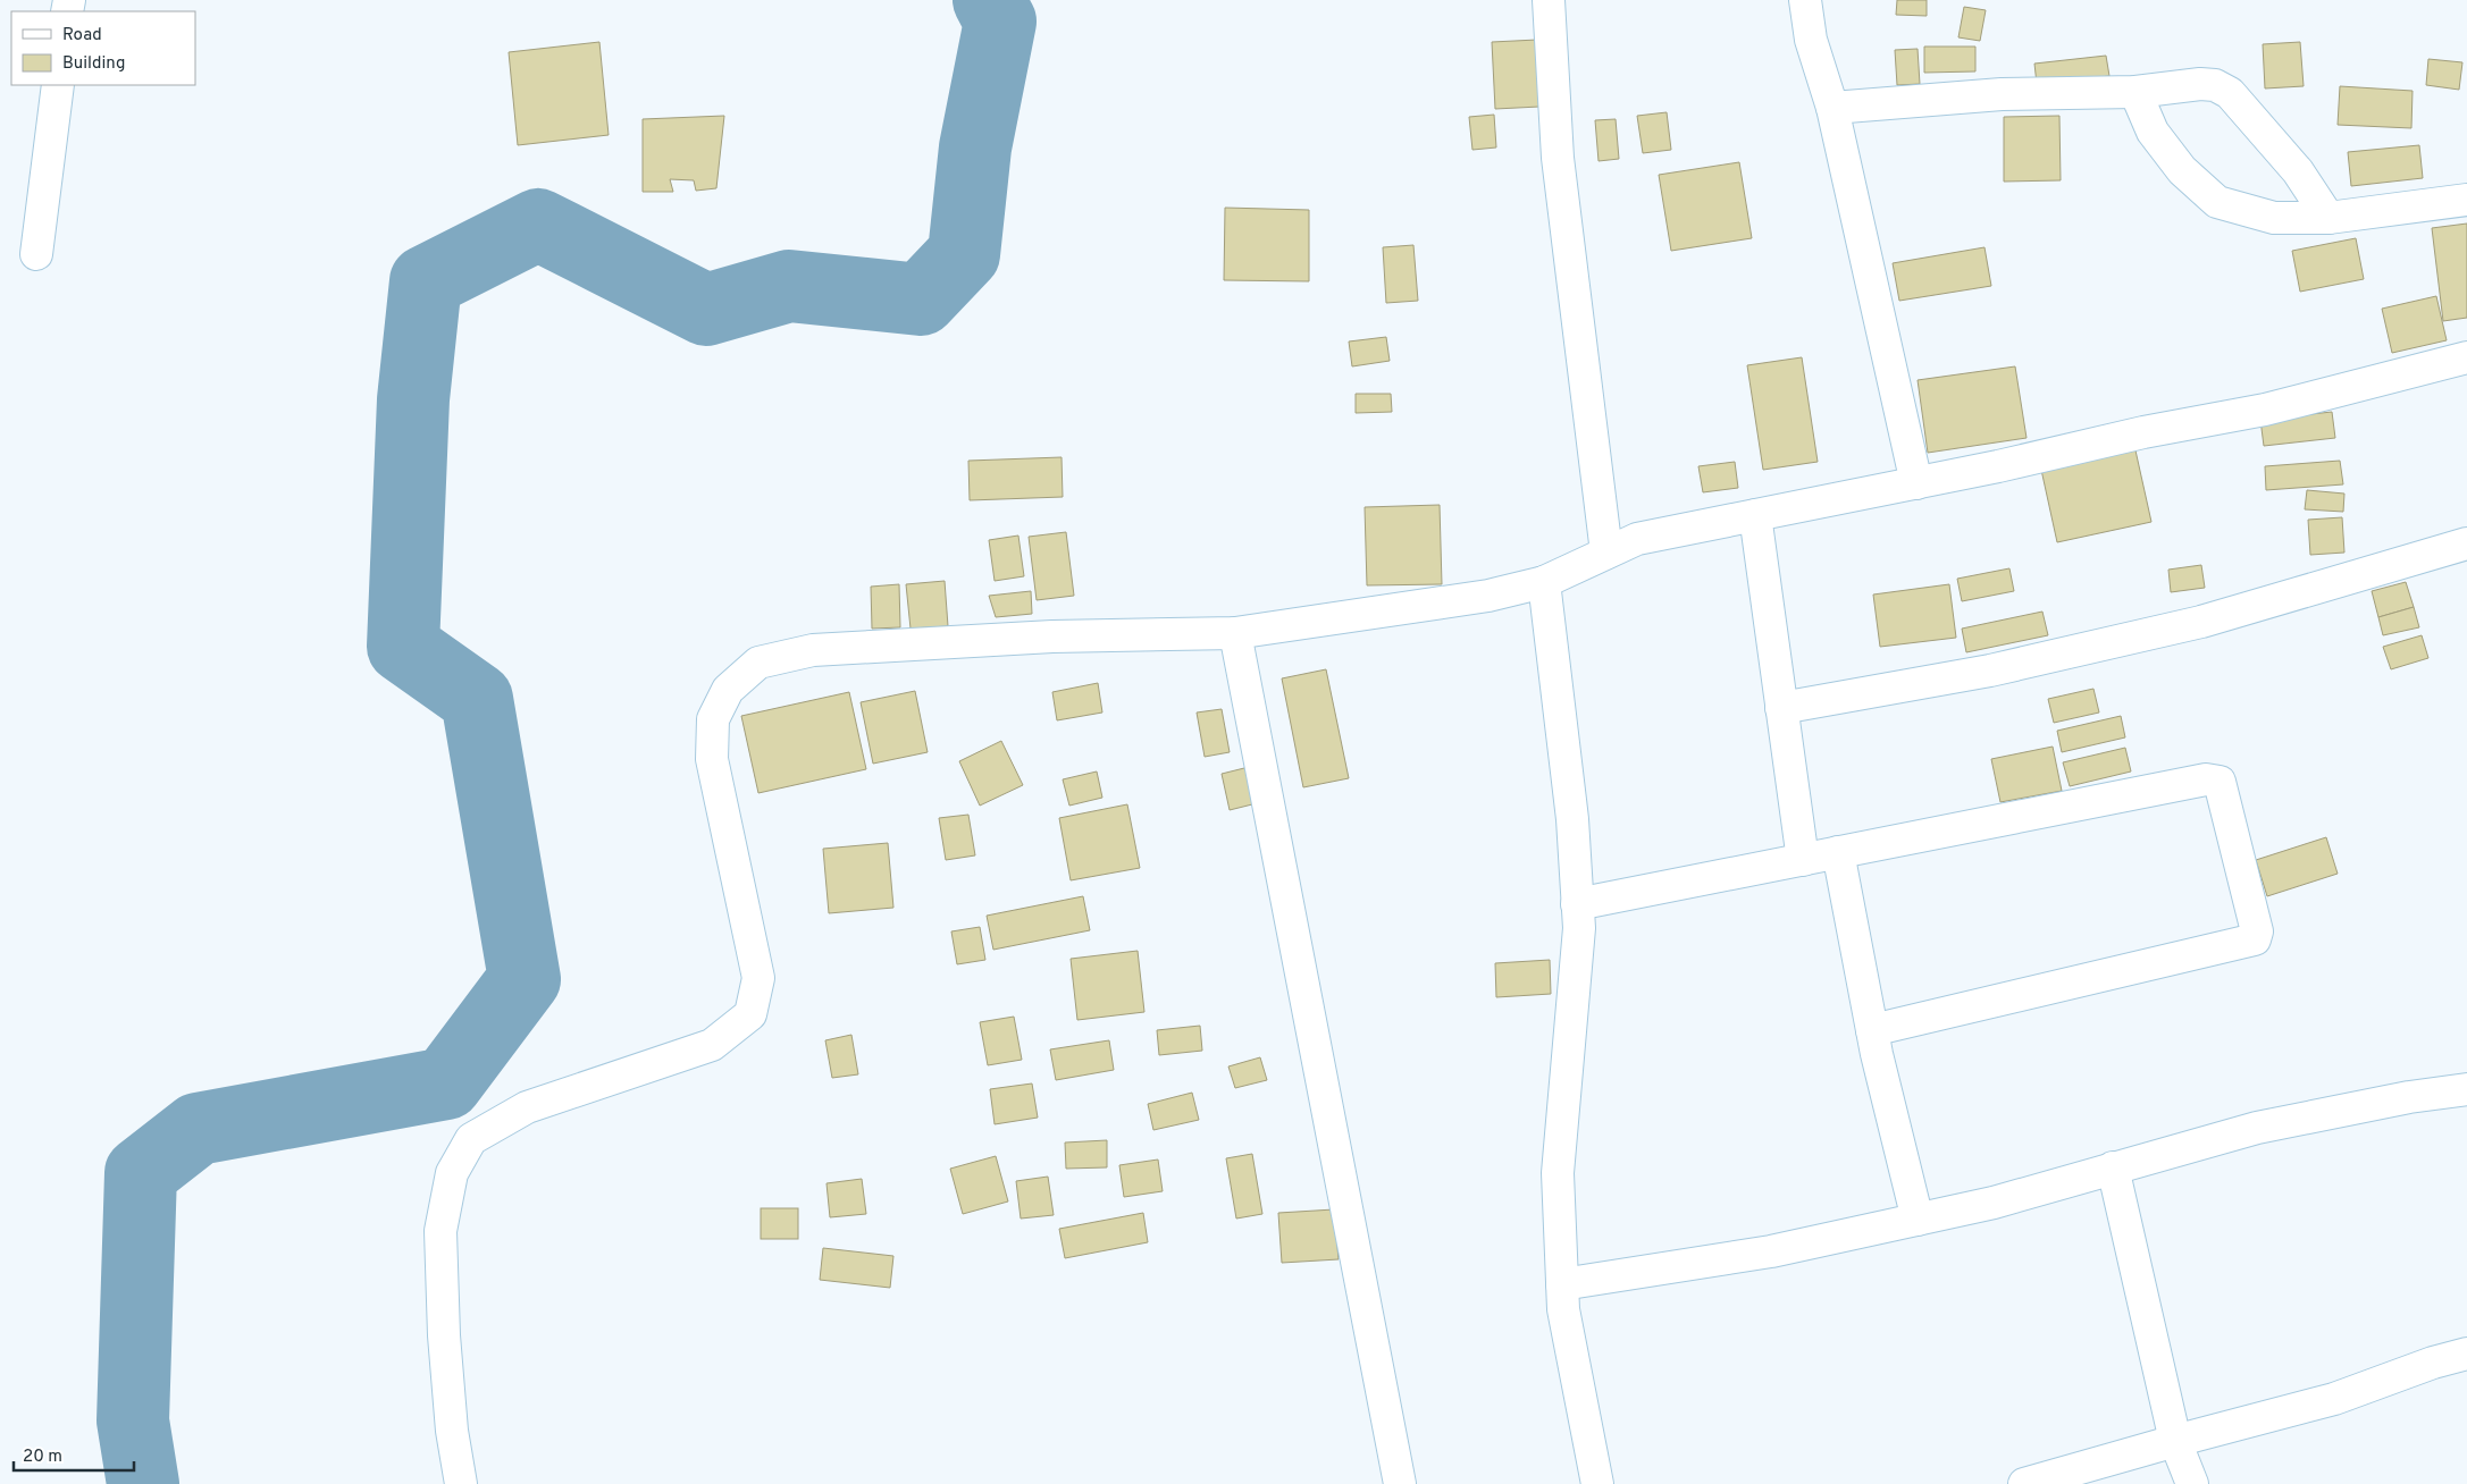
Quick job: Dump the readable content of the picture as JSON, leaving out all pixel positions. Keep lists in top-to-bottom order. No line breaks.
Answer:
{"legend":["Road","Building"],"scale_bar":"20 m"}
